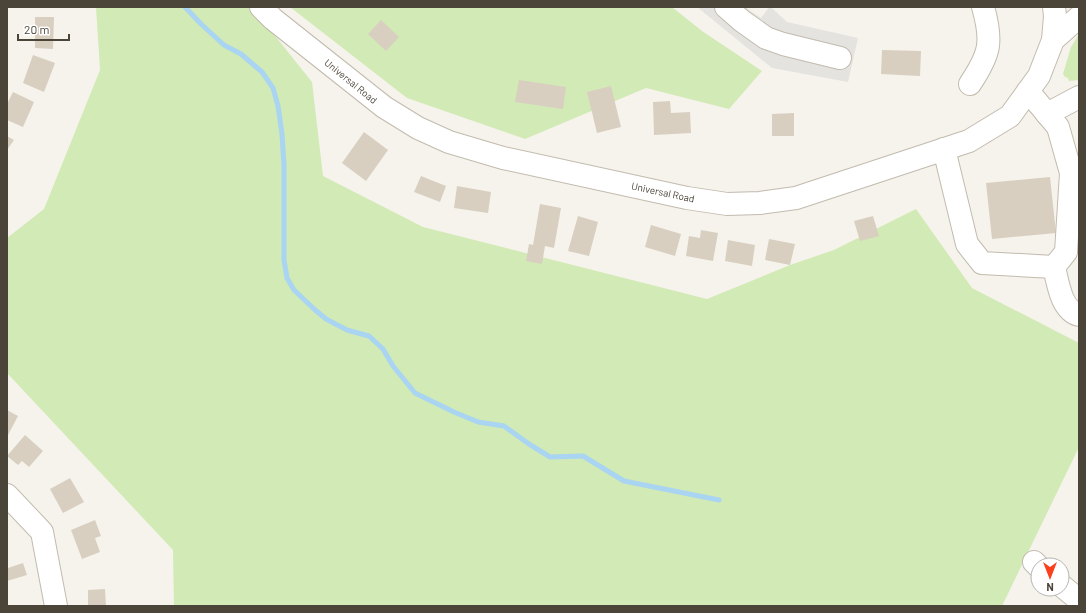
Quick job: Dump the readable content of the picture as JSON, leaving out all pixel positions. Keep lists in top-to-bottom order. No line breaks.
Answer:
{"streets":{"street":["Universal Road"]},"scale_bar":"20 m","north":"bottom"}
